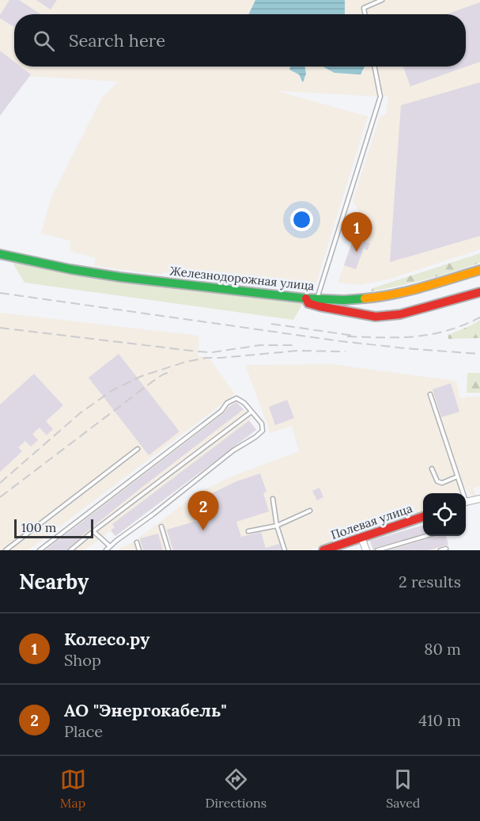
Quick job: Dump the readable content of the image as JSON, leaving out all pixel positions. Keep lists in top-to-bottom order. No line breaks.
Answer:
{"streets":{"main road":["Железнодорожная улица","Полевая улица"]},"scale_bar":"100 m","page":{"search":"Search here","pins":["1","2"],"scale":"100 m","heading":["Nearby","2 results"],"list":[{"mark":"1","name":"Колесо.ру","note":"Shop","value":"80 m"},{"mark":"2","name":"АО \"Энергокабель\"","note":"Place","value":"410 m"}],"nav":["Map","Directions","Saved"]}}
